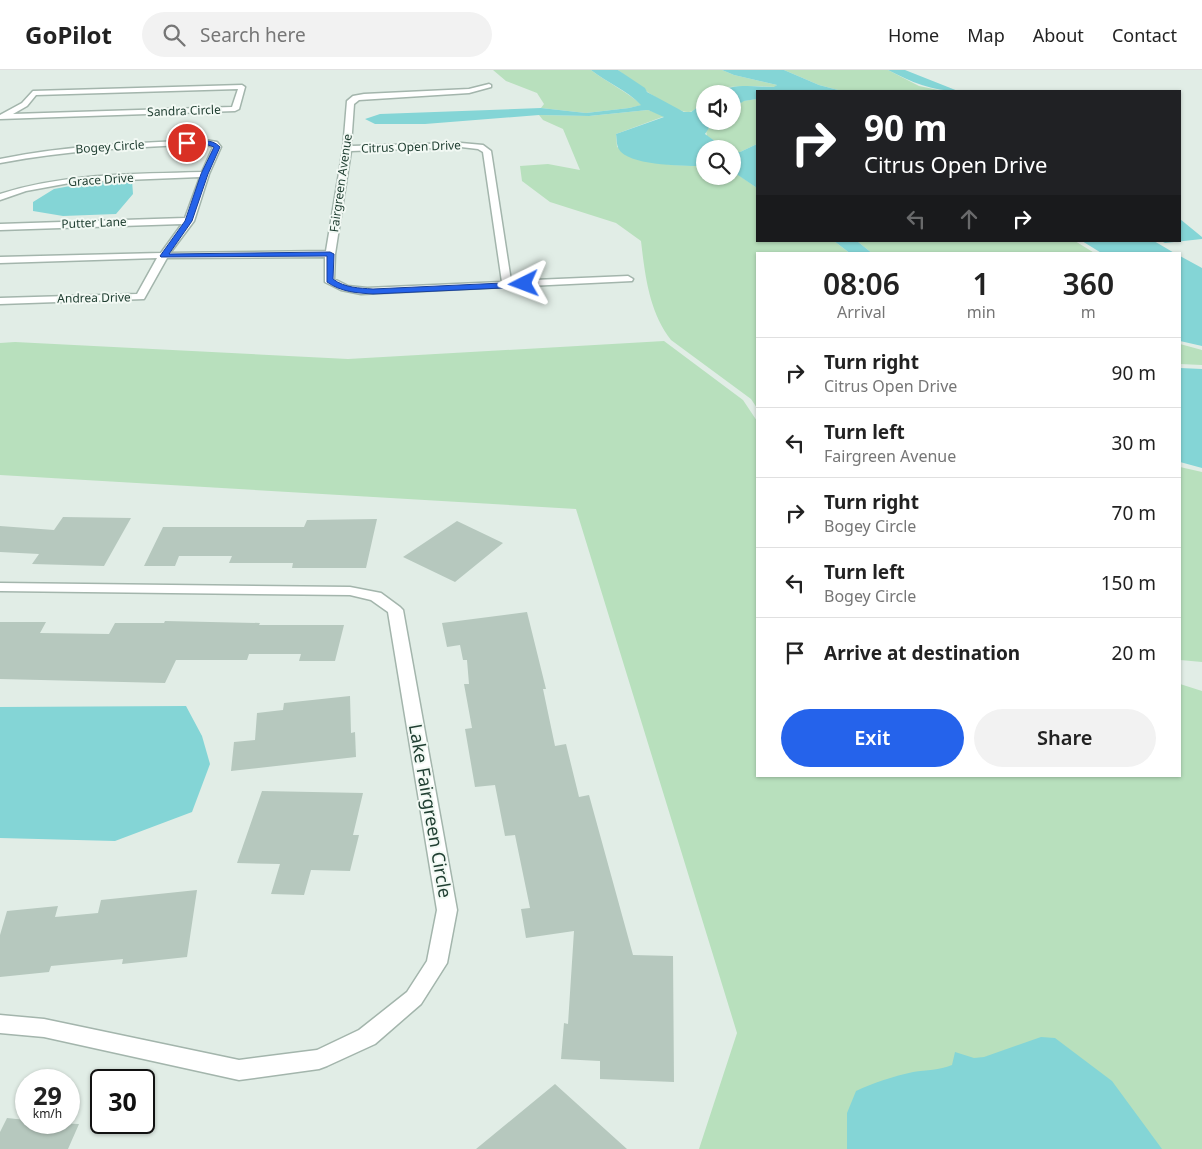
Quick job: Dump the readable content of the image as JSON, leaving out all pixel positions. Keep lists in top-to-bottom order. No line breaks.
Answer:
{"streets":{"street":["Sandra Circle","Bogey Circle","Citrus Open Drive","Grace Drive","Fairgreen Avenue","Putter Lane","Andrea Drive","Lake Fairgreen Circle"]},"crossings":[["Bogey Circle","Grace Drive"],["Bogey Circle","Fairgreen Avenue"],["Bogey Circle","Putter Lane"],["Bogey Circle","Andrea Drive"],["Citrus Open Drive","Fairgreen Avenue"],["Fairgreen Avenue","Andrea Drive"]],"page":{"header":"GoPilot","search":"Search here","nav":["Home","Map","About","Contact"],"turn":["90 m","Citrus Open Drive"],"eta":["08:06","Arrival","1","min","360","m"],"list":[{"name":"Turn right","note":"Citrus Open Drive","value":"90 m"},{"name":"Turn left","note":"Fairgreen Avenue","value":"30 m"},{"name":"Turn right","note":"Bogey Circle","value":"70 m"},{"name":"Turn left","note":"Bogey Circle","value":"150 m"},{"name":"Arrive at destination","value":"20 m"}],"buttons":["Exit","Share"],"speed":"29 km/h","limit":"30"}}
